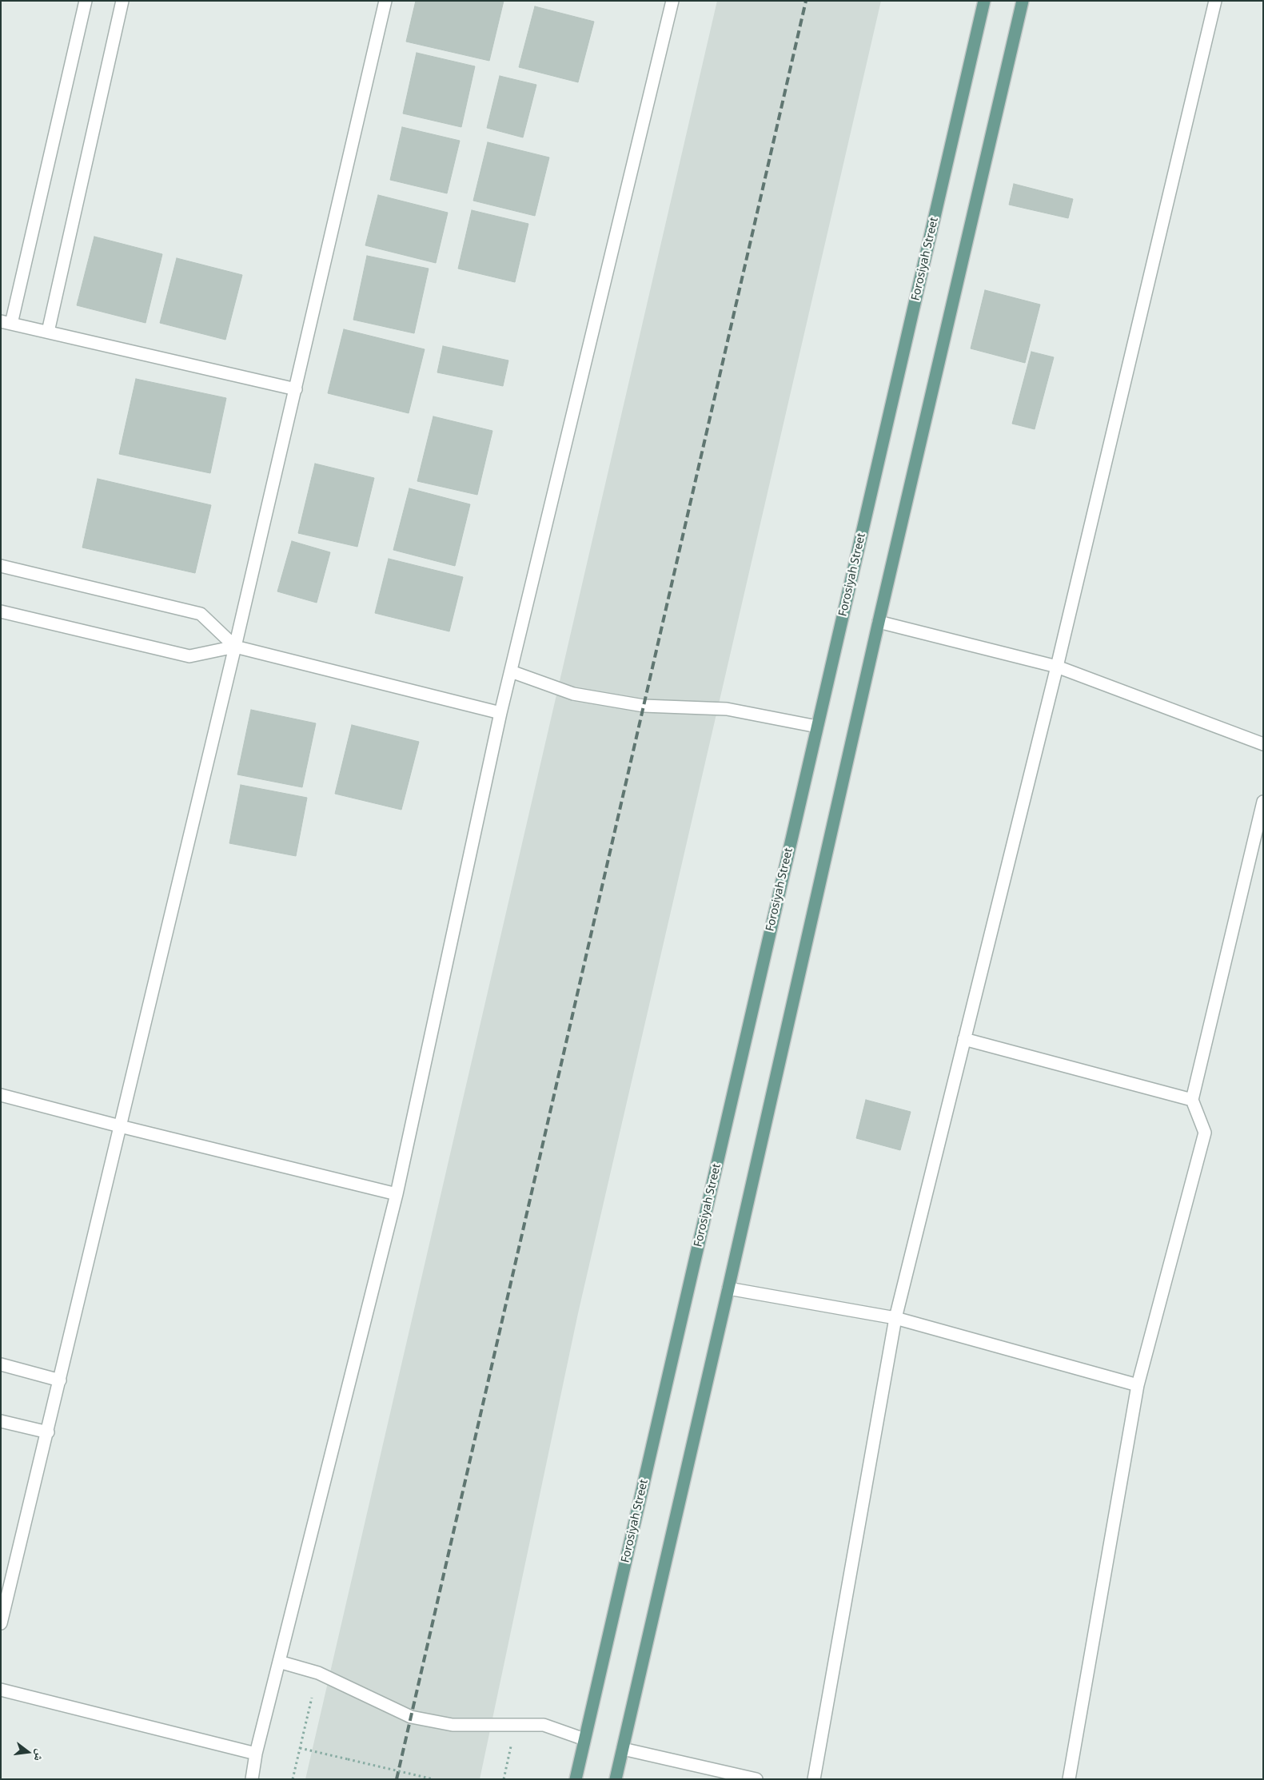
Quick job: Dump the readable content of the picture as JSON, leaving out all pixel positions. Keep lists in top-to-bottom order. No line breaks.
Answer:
{"streets":{"main road":["Forosiyah Street"]},"north":"right"}
